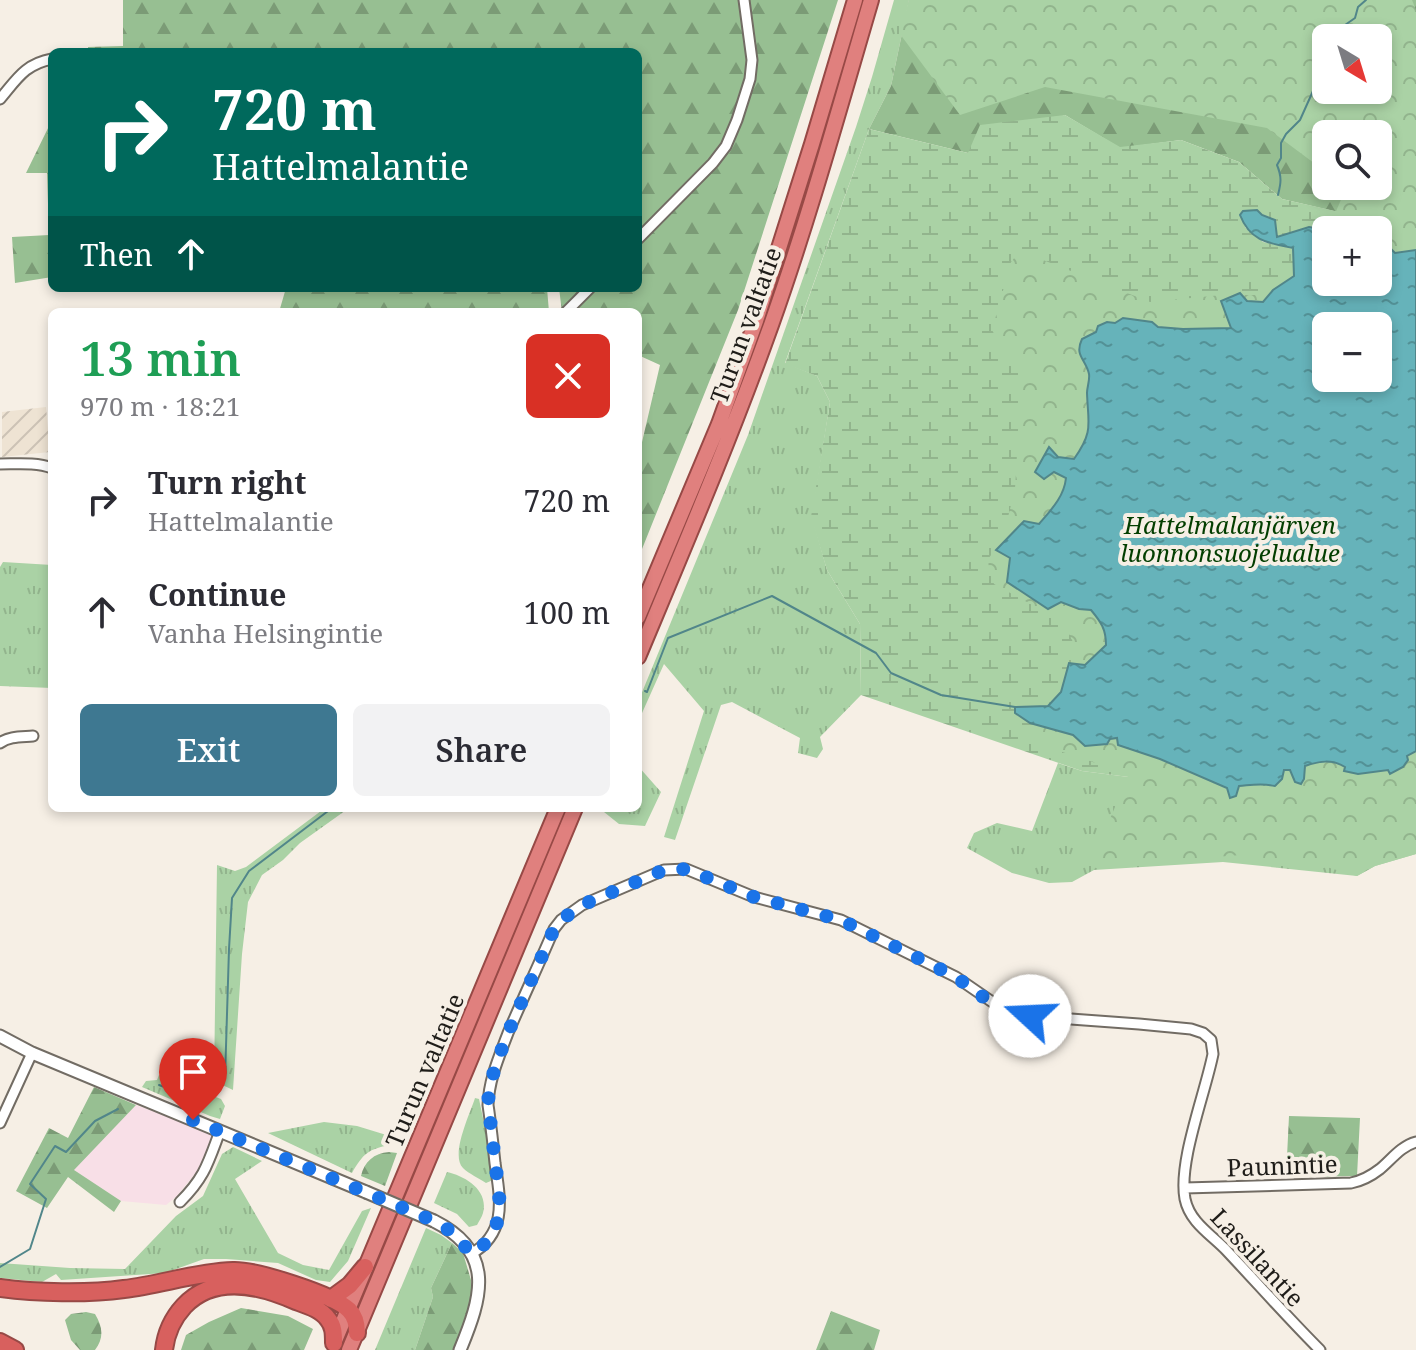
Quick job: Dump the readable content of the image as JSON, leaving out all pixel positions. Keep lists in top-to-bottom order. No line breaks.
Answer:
{"streets":{"highway":["Turun valtatie"],"street":["Paunintie","Lassilantie"]},"crossings":[["Paunintie","Lassilantie"]],"parks":["Hattelmalanjärven luonnonsuojelualue"],"north":"bottom right","page":{"map_buttons":["+","−"],"turn":["720 m","Hattelmalantie"],"then":"Then","heading":["13 min","970 m · 18:21"],"list":[{"name":"Turn right","note":"Hattelmalantie","value":"720 m"},{"name":"Continue","note":"Vanha Helsingintie","value":"100 m"}],"buttons":["Exit","Share"]}}
